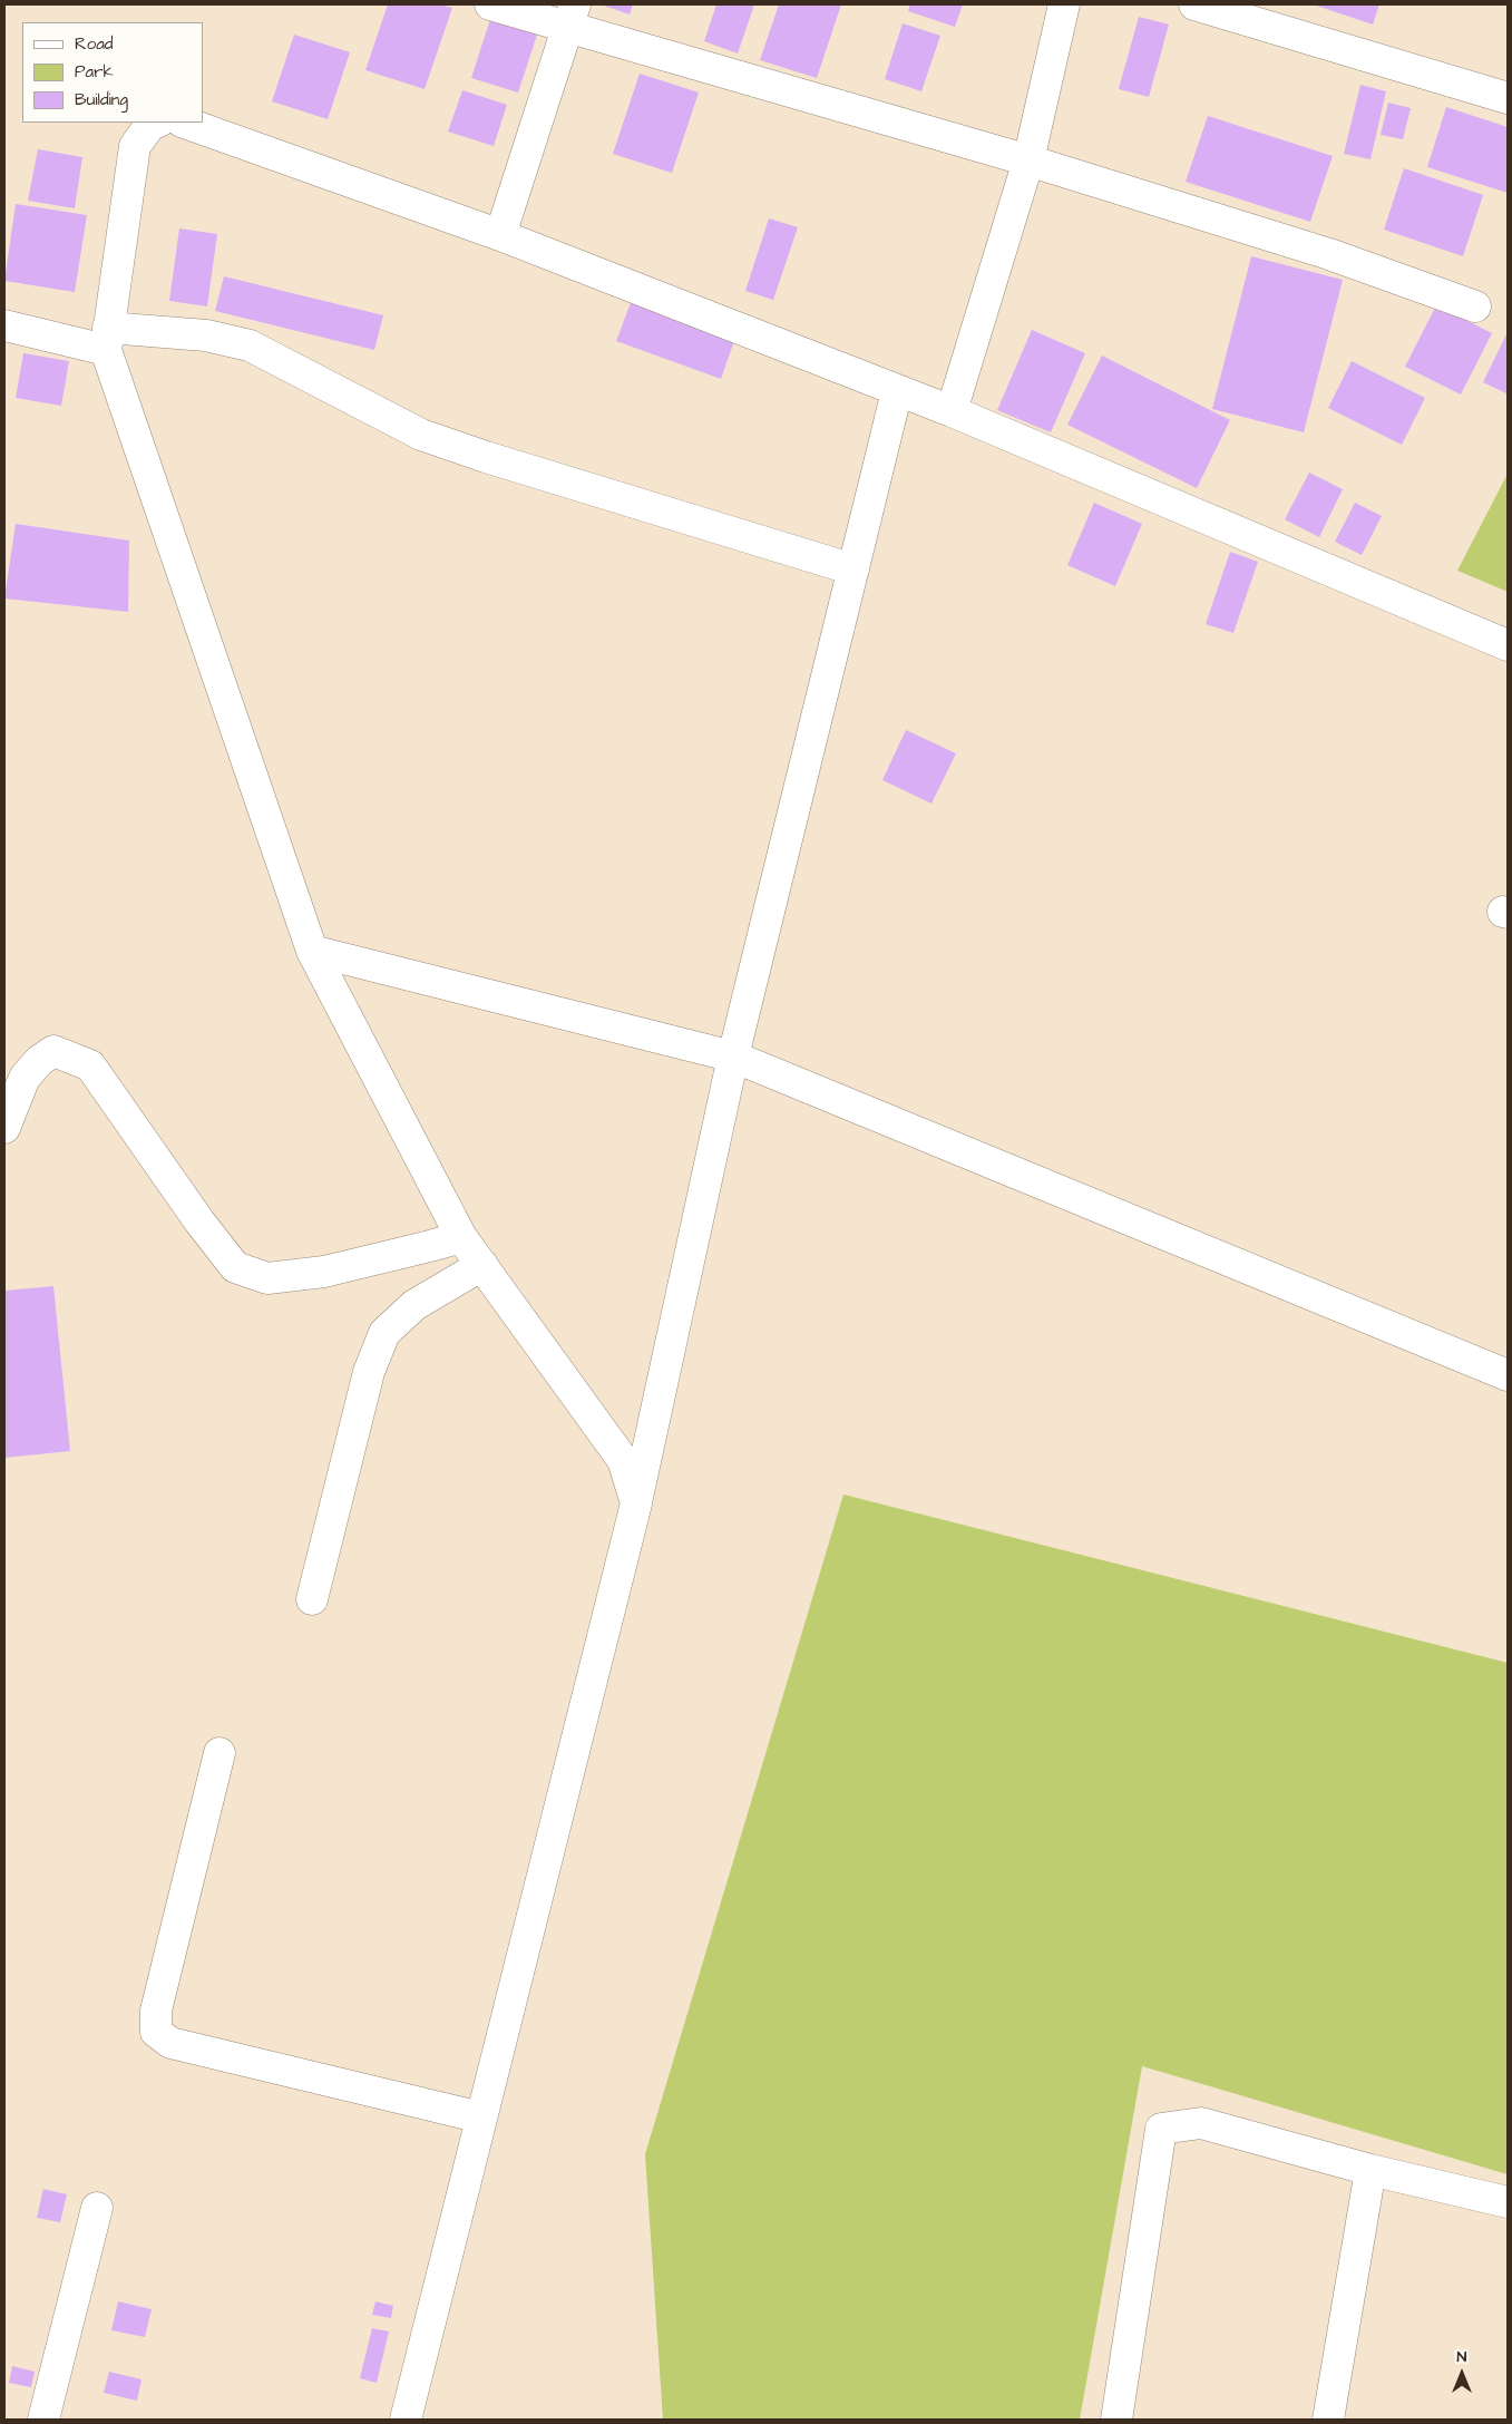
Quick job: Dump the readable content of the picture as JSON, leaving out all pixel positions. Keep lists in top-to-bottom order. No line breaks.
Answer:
{"legend":["Road","Park","Building"],"north":"top"}
